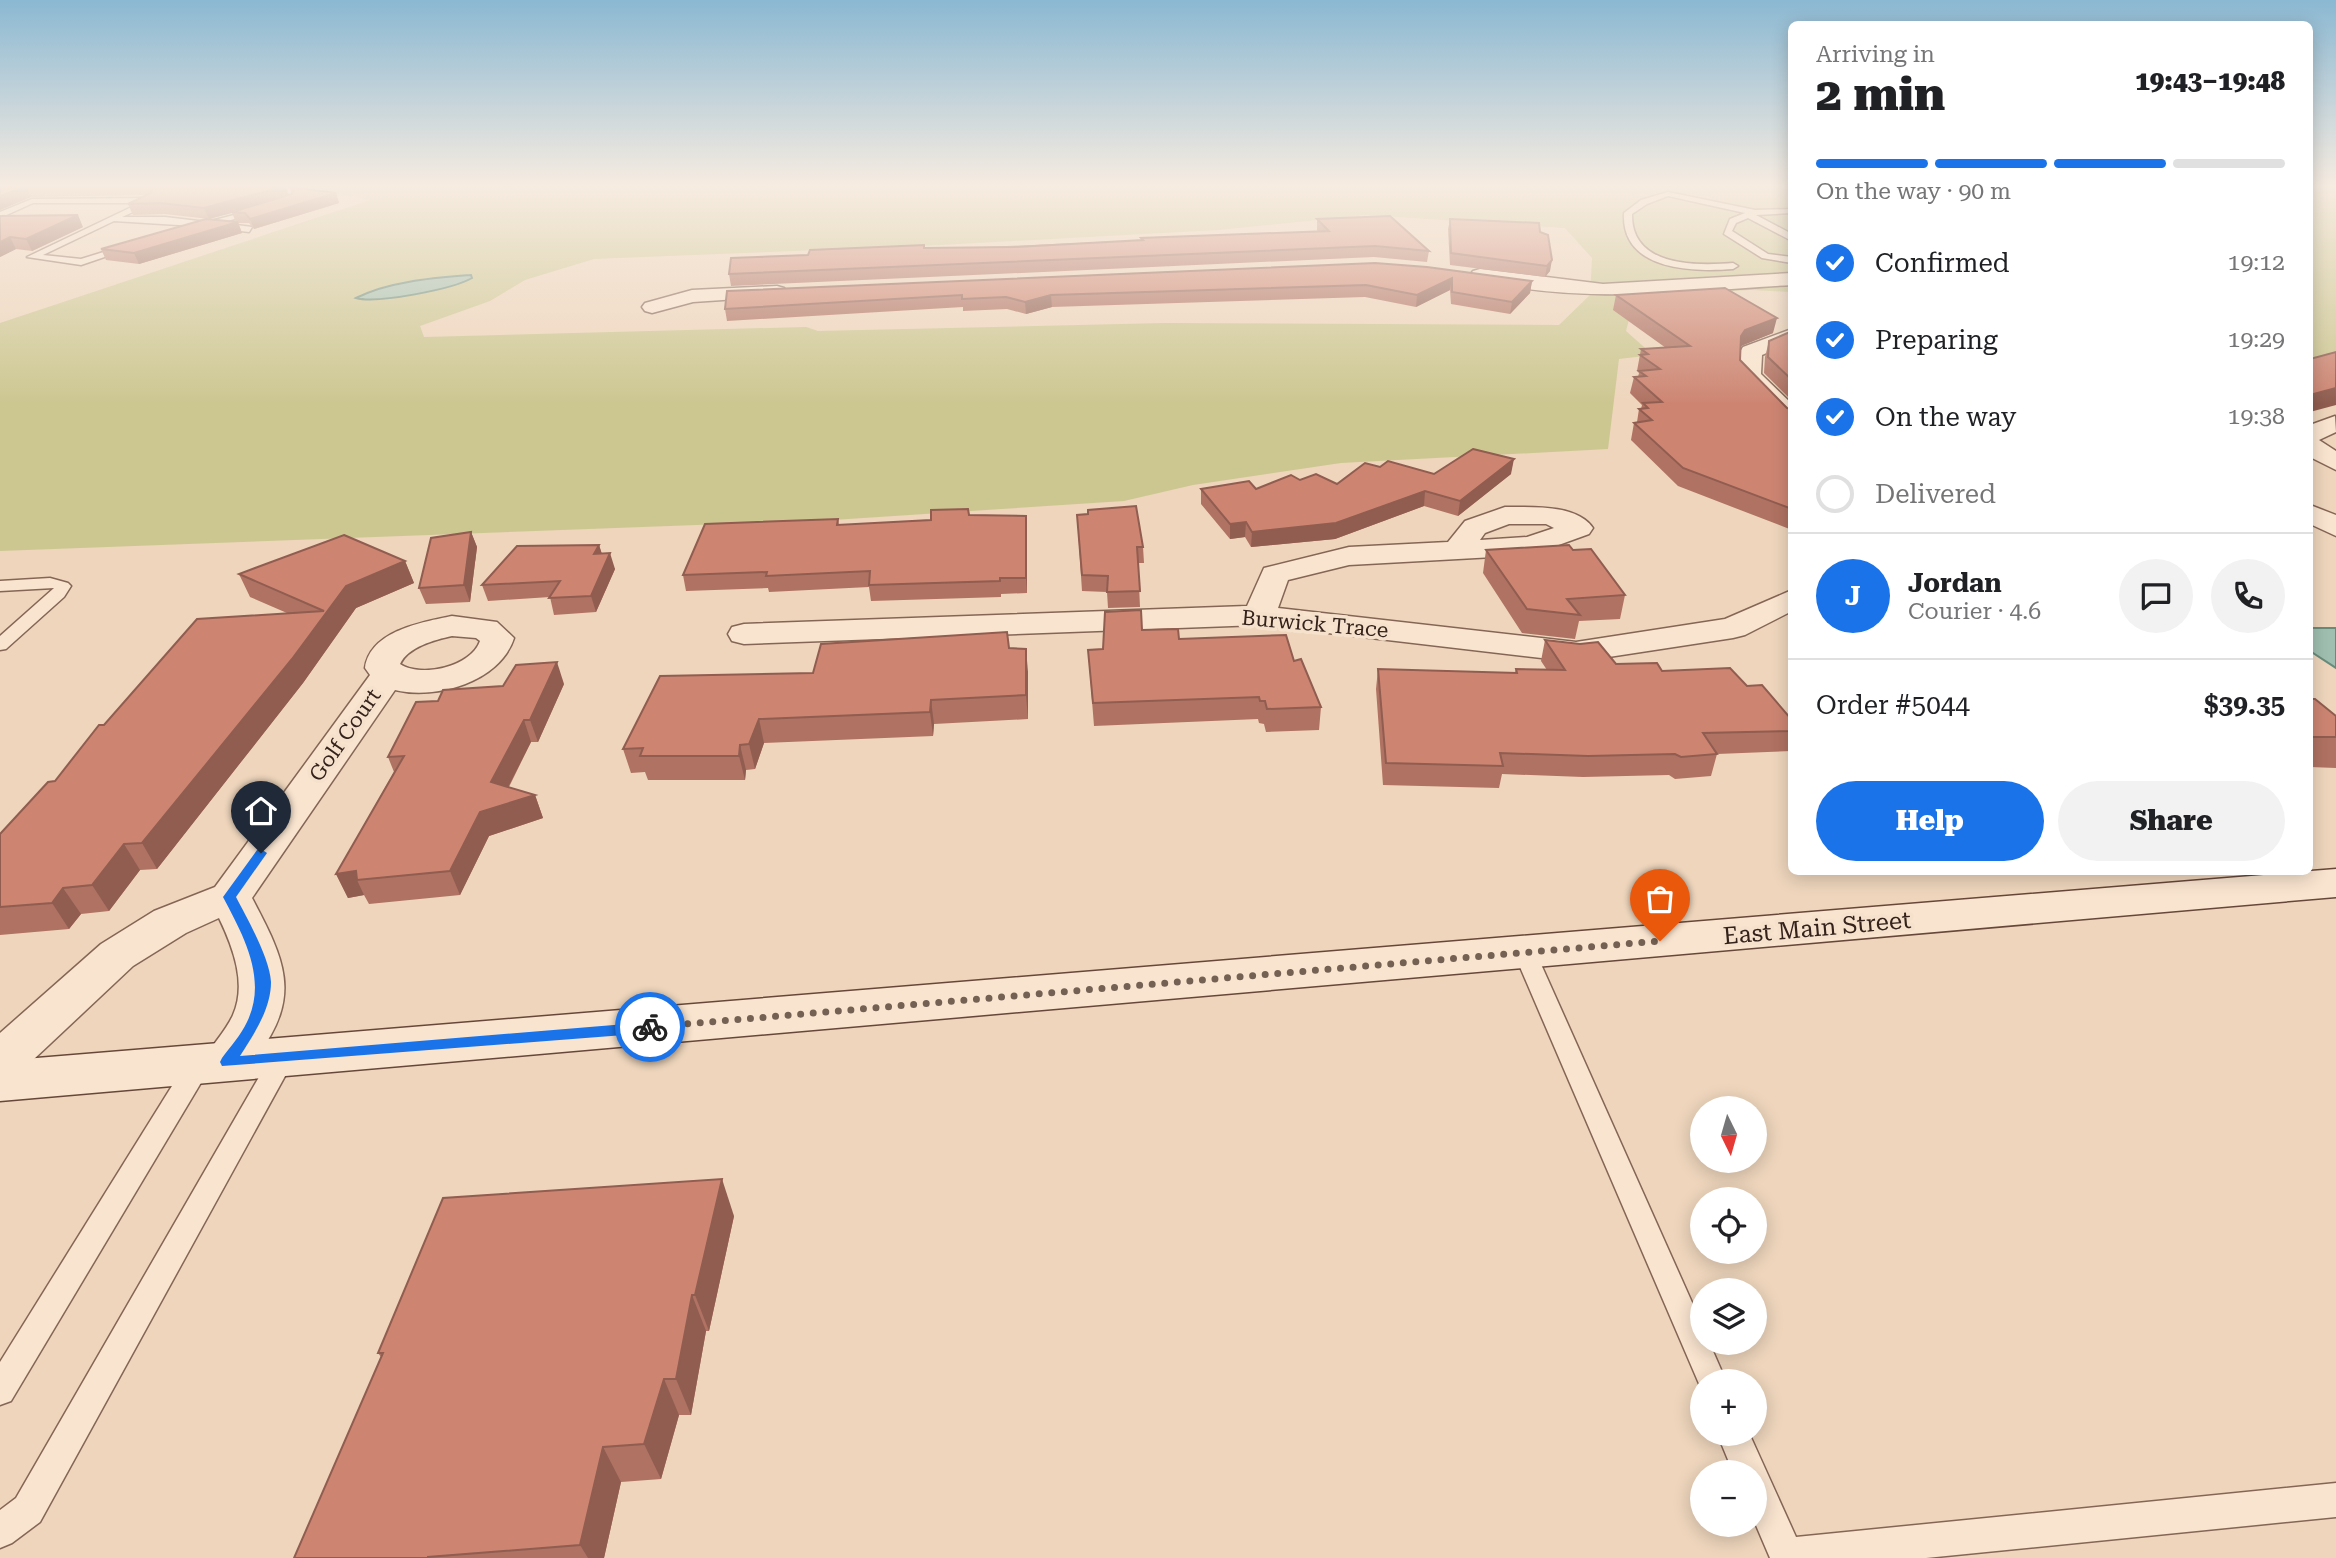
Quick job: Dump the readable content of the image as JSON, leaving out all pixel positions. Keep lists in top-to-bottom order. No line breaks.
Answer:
{"streets":{"street":["Burwick Trace","Golf Court","East Main Street"]},"north":"bottom","page":{"heading":["2 min","Arriving in","19:43–19:48"],"panel":["Jordan","Courier · 4.6","Order #5044","$39.35"],"bar":"On the way · 90 m","list":[["Confirmed","19:12"],["Preparing","19:29"],["On the way","19:38"],"Delivered"],"round":"J","buttons":["Help","Share"],"map_buttons":["+","−"]}}
